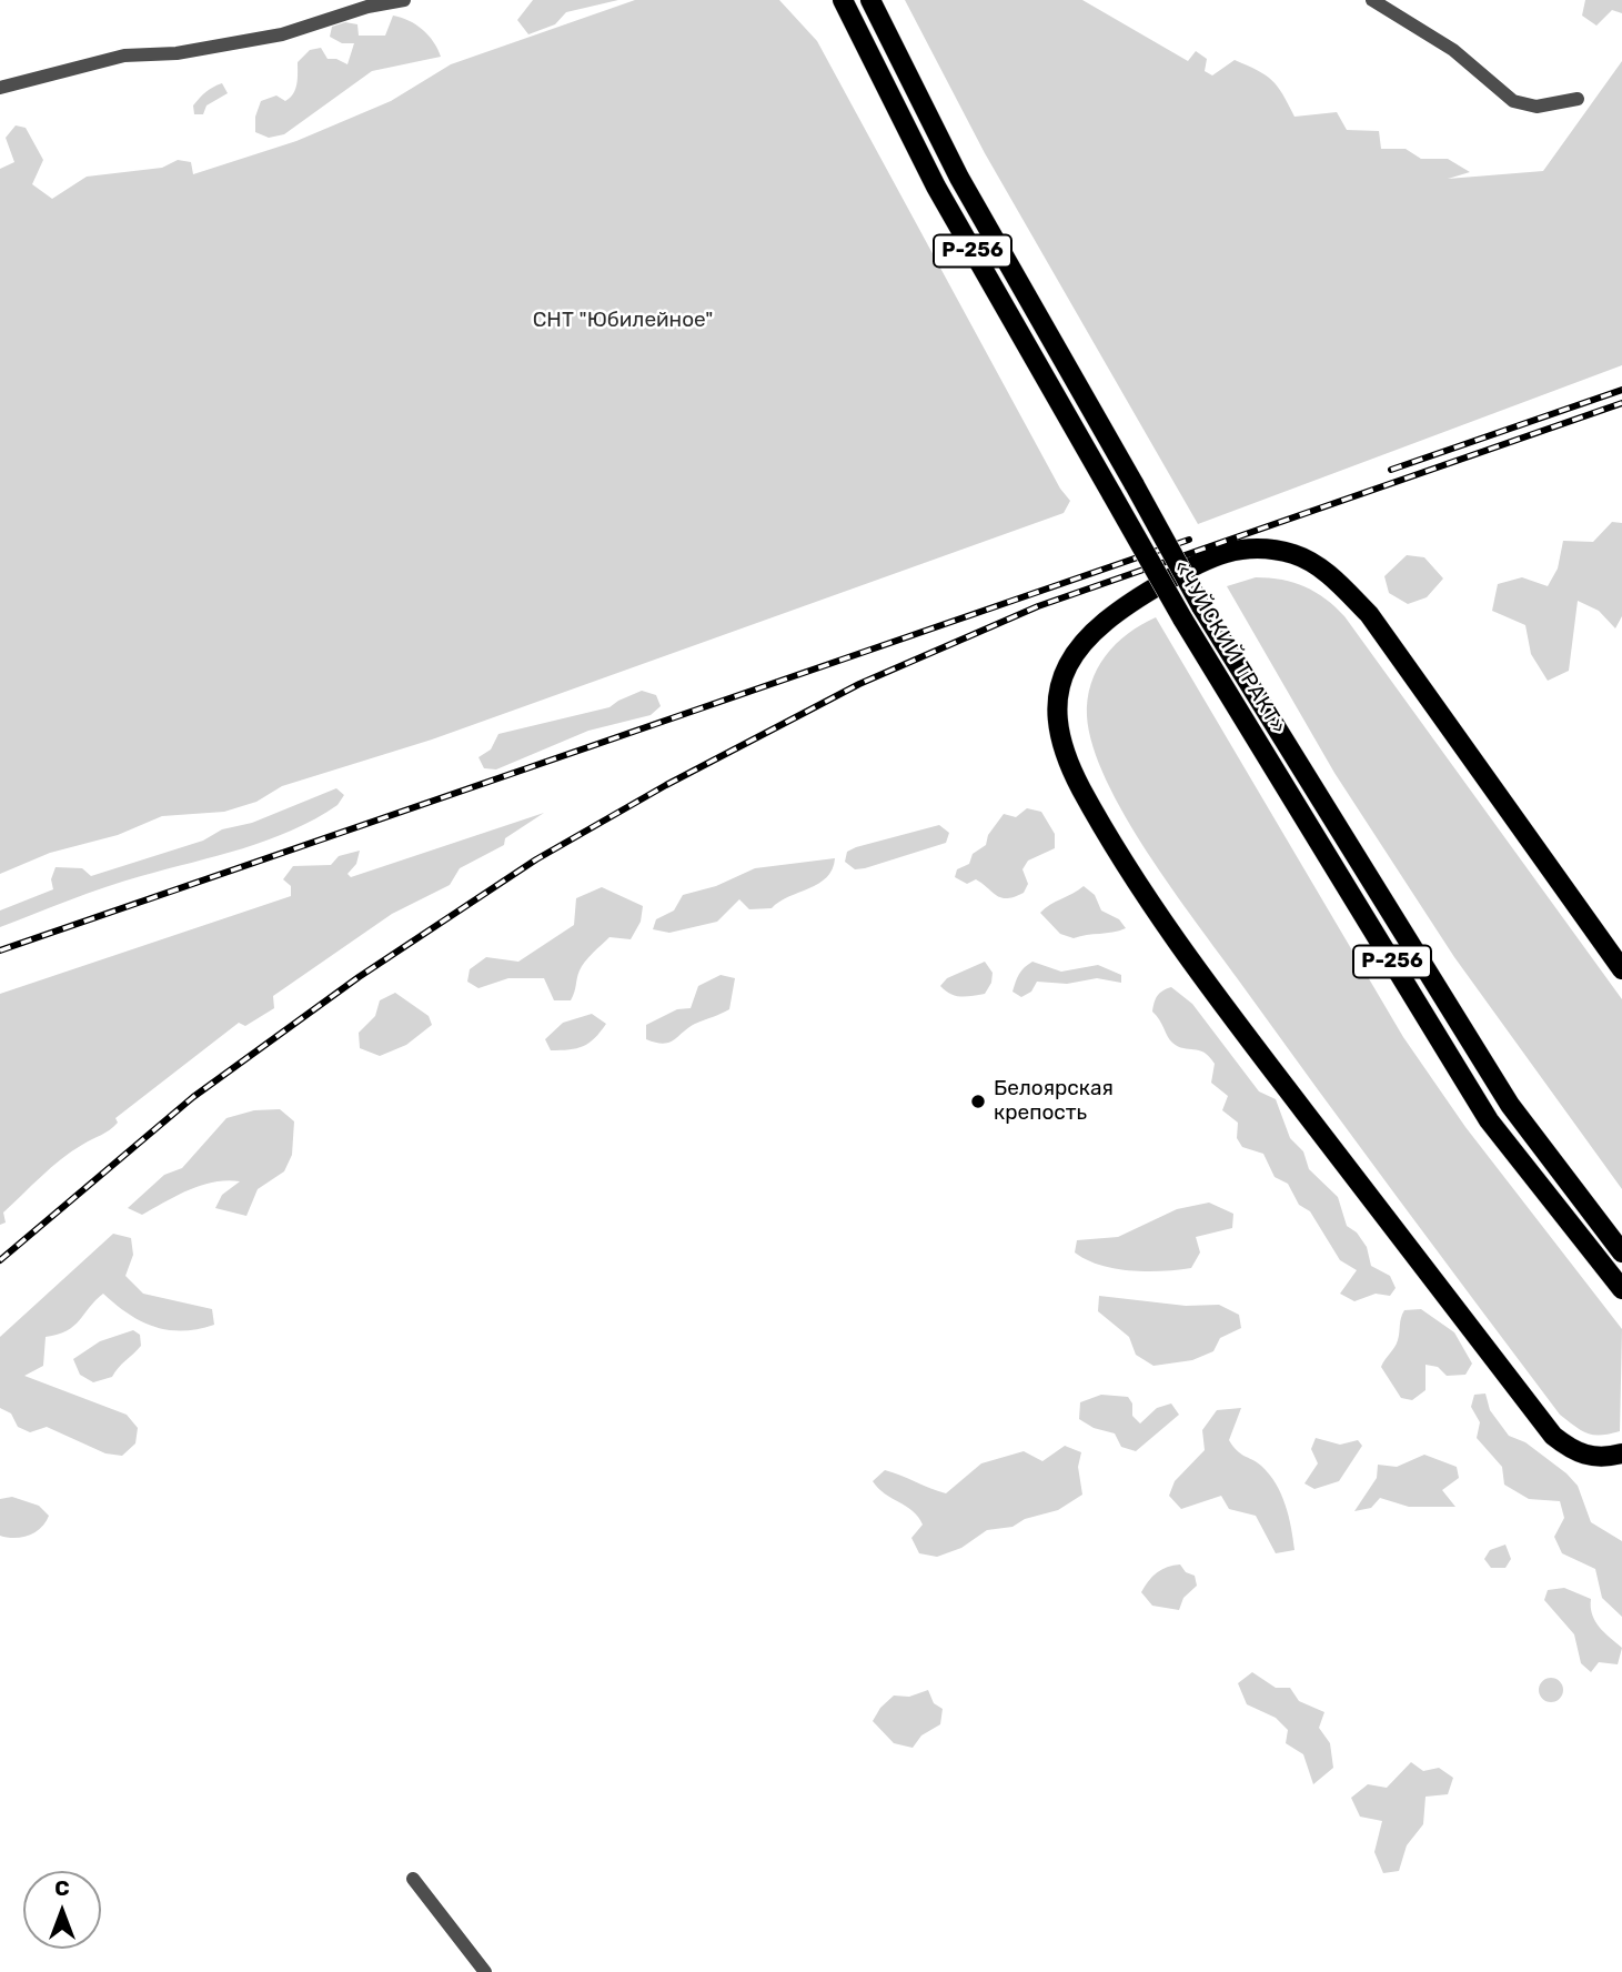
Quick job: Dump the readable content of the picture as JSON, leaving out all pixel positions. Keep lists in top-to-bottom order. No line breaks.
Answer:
{"streets":{"highway":["Р-256","«ЧУЙСКИЙ ТРАКТ»"]},"parks":["СНТ \"Юбилейное\""],"places":["Белоярская крепость"],"north":"top"}
